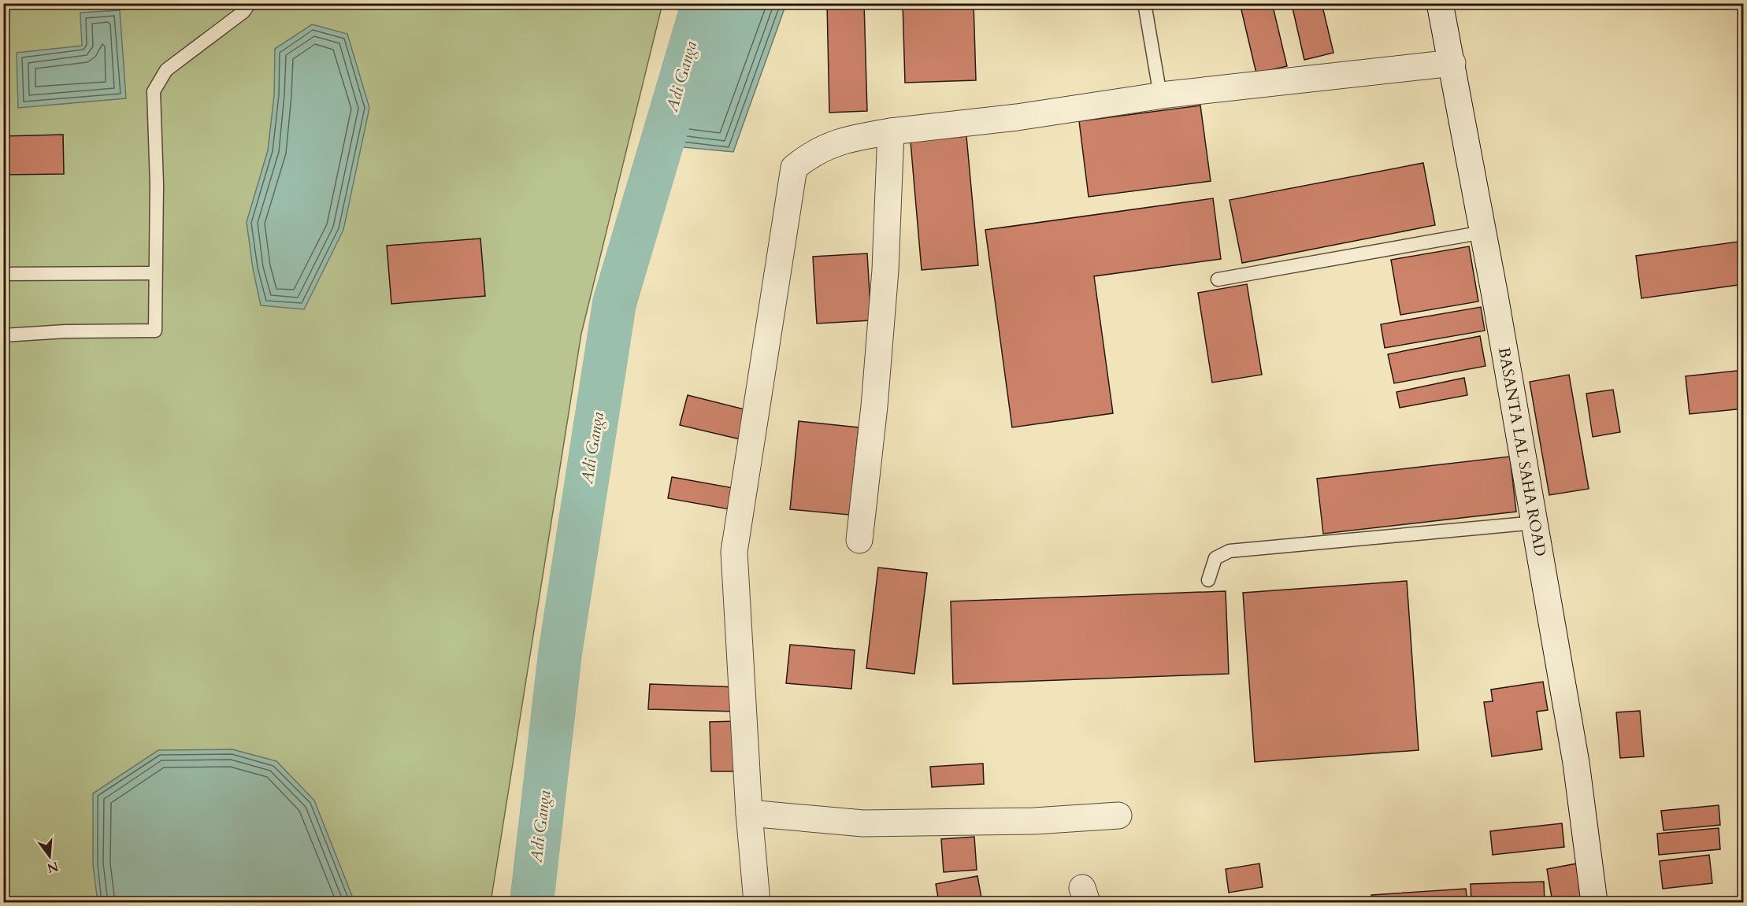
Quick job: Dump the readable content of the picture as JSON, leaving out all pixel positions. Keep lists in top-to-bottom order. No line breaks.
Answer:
{"streets":{"street":["BASANTA LAL SAHA ROAD"]},"water":["Adi Ganga"],"north":"bottom"}
